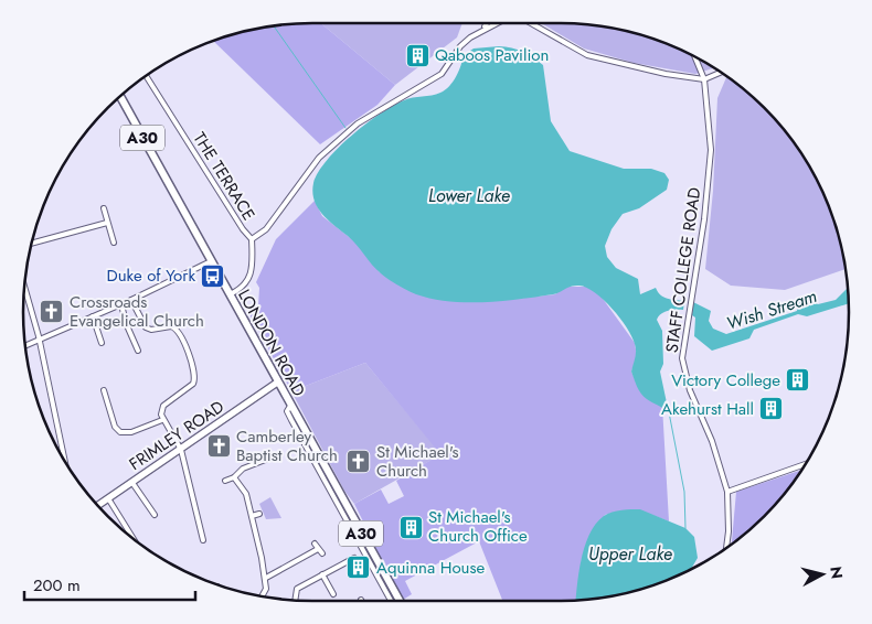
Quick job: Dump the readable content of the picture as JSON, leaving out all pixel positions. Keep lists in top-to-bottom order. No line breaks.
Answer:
{"streets":{"main road":["A30","LONDON ROAD","FRIMLEY ROAD"],"street":["THE TERRACE","STAFF COLLEGE ROAD"]},"crossings":[["THE TERRACE","LONDON ROAD"],["LONDON ROAD","FRIMLEY ROAD"]],"water":["Lower Lake","Wish Stream","Upper Lake"],"places":{"building":["Qaboos Pavilion","Victory College","Akehurst Hall","St Michael's Church Office","Aquinna House"],"bus stop":["Duke of York"],"church":["Crossroads Evangelical Church","Camberley Baptist Church","St Michael's Church"]},"scale_bar":"200 m","north":"right"}
